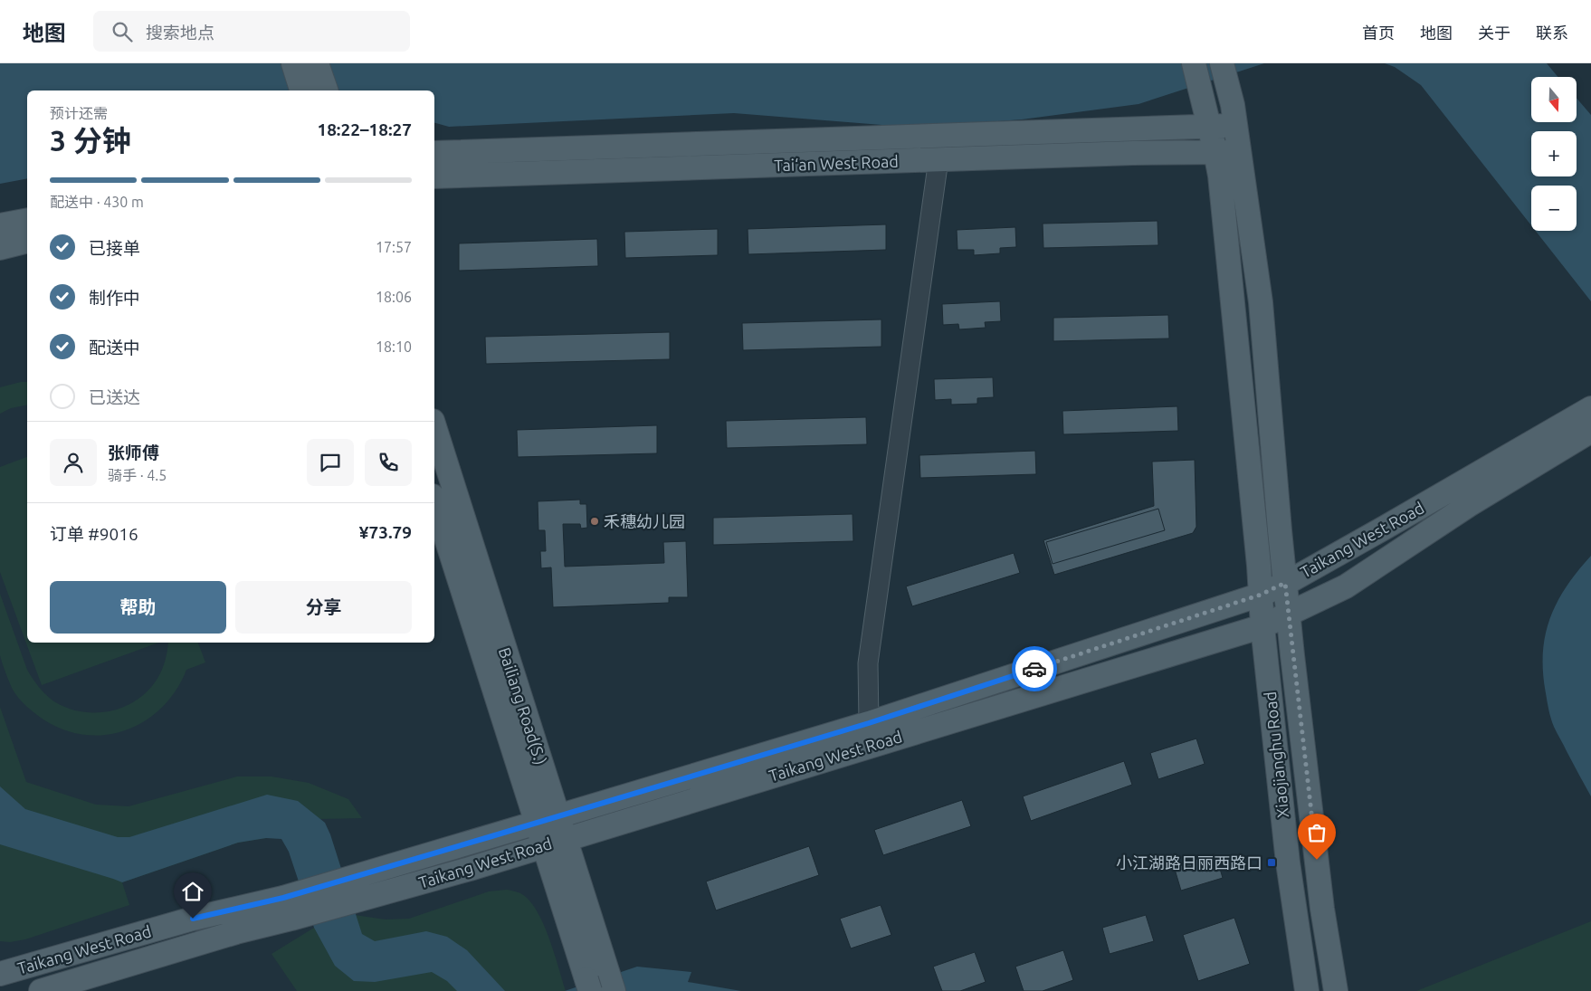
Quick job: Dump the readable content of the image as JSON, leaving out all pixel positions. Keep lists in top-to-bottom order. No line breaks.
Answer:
{"streets":{"main road":["Tai‘an West Road","Taikang West Road","Bailiang Road(S.)","Xiaojianghu Road"]},"crossings":[["Tai‘an West Road","Xiaojianghu Road"],["Taikang West Road","Bailiang Road(S.)"],["Taikang West Road","Xiaojianghu Road"]],"places":{"other":["禾穗幼儿园"],"transit":["小江湖路日丽西路口"]},"north":"bottom","page":{"header":"地图","search":"搜索地点","nav":["首页","地图","关于","联系"],"map_buttons":["+","−"],"heading":["3 分钟","预计还需","18:22–18:27"],"panel":["张师傅","骑手 · 4.5","订单 #9016","¥73.79"],"bar":"配送中 · 430 m","list":[["已接单","17:57"],["制作中","18:06"],["配送中","18:10"],"已送达"],"buttons":["帮助","分享"]}}
